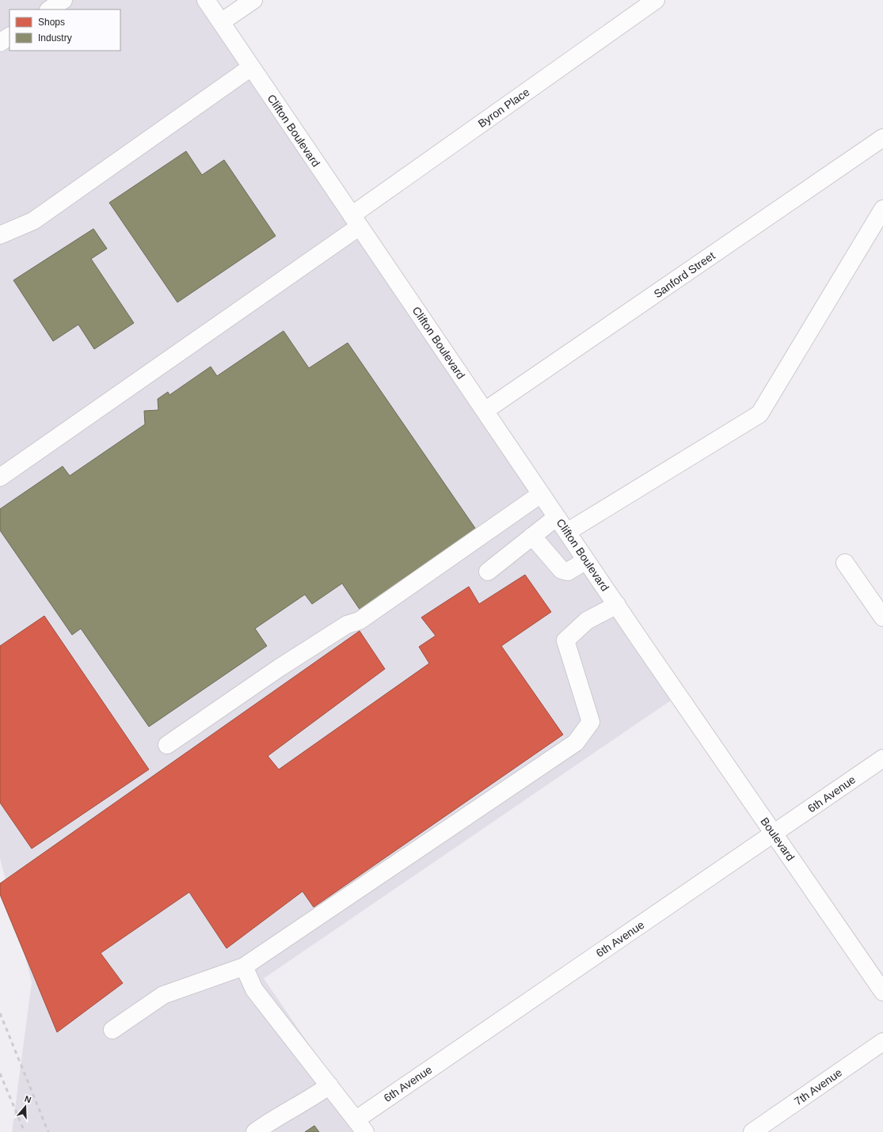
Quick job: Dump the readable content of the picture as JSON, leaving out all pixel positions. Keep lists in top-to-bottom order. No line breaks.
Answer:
{"streets":{"street":["Byron Place","Clifton Boulevard","Sanford Street","6th Avenue","Boulevard","7th Avenue"]},"crossings":[["Byron Place","Clifton Boulevard"],["Clifton Boulevard","Sanford Street"],["Clifton Boulevard","Boulevard"],["6th Avenue","Boulevard"]],"legend":["Shops","Industry"],"north":"top"}
